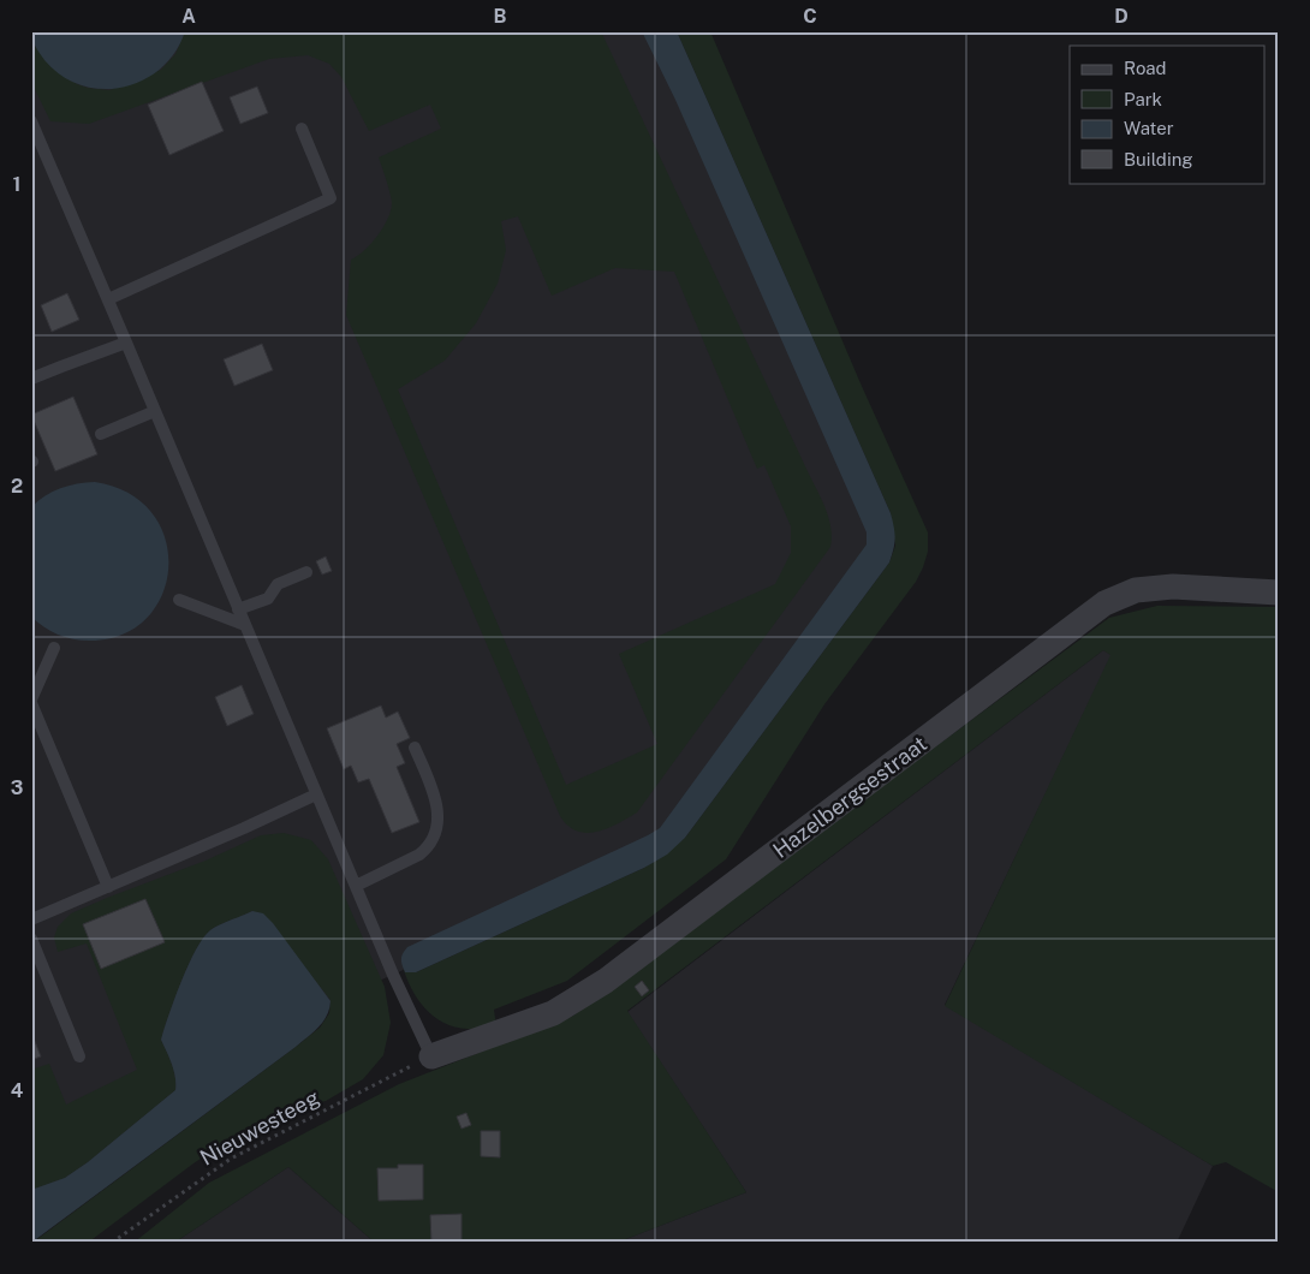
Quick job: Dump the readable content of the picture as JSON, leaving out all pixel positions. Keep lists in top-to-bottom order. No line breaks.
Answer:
{"streets":{"street":["Hazelbergsestraat"],"path":["Nieuwesteeg"]},"crossings":[["Hazelbergsestraat","Nieuwesteeg"]],"legend":["Road","Park","Water","Building"],"grid":{"columns":["A","B","C","D"],"rows":["1","2","3","4"]}}
